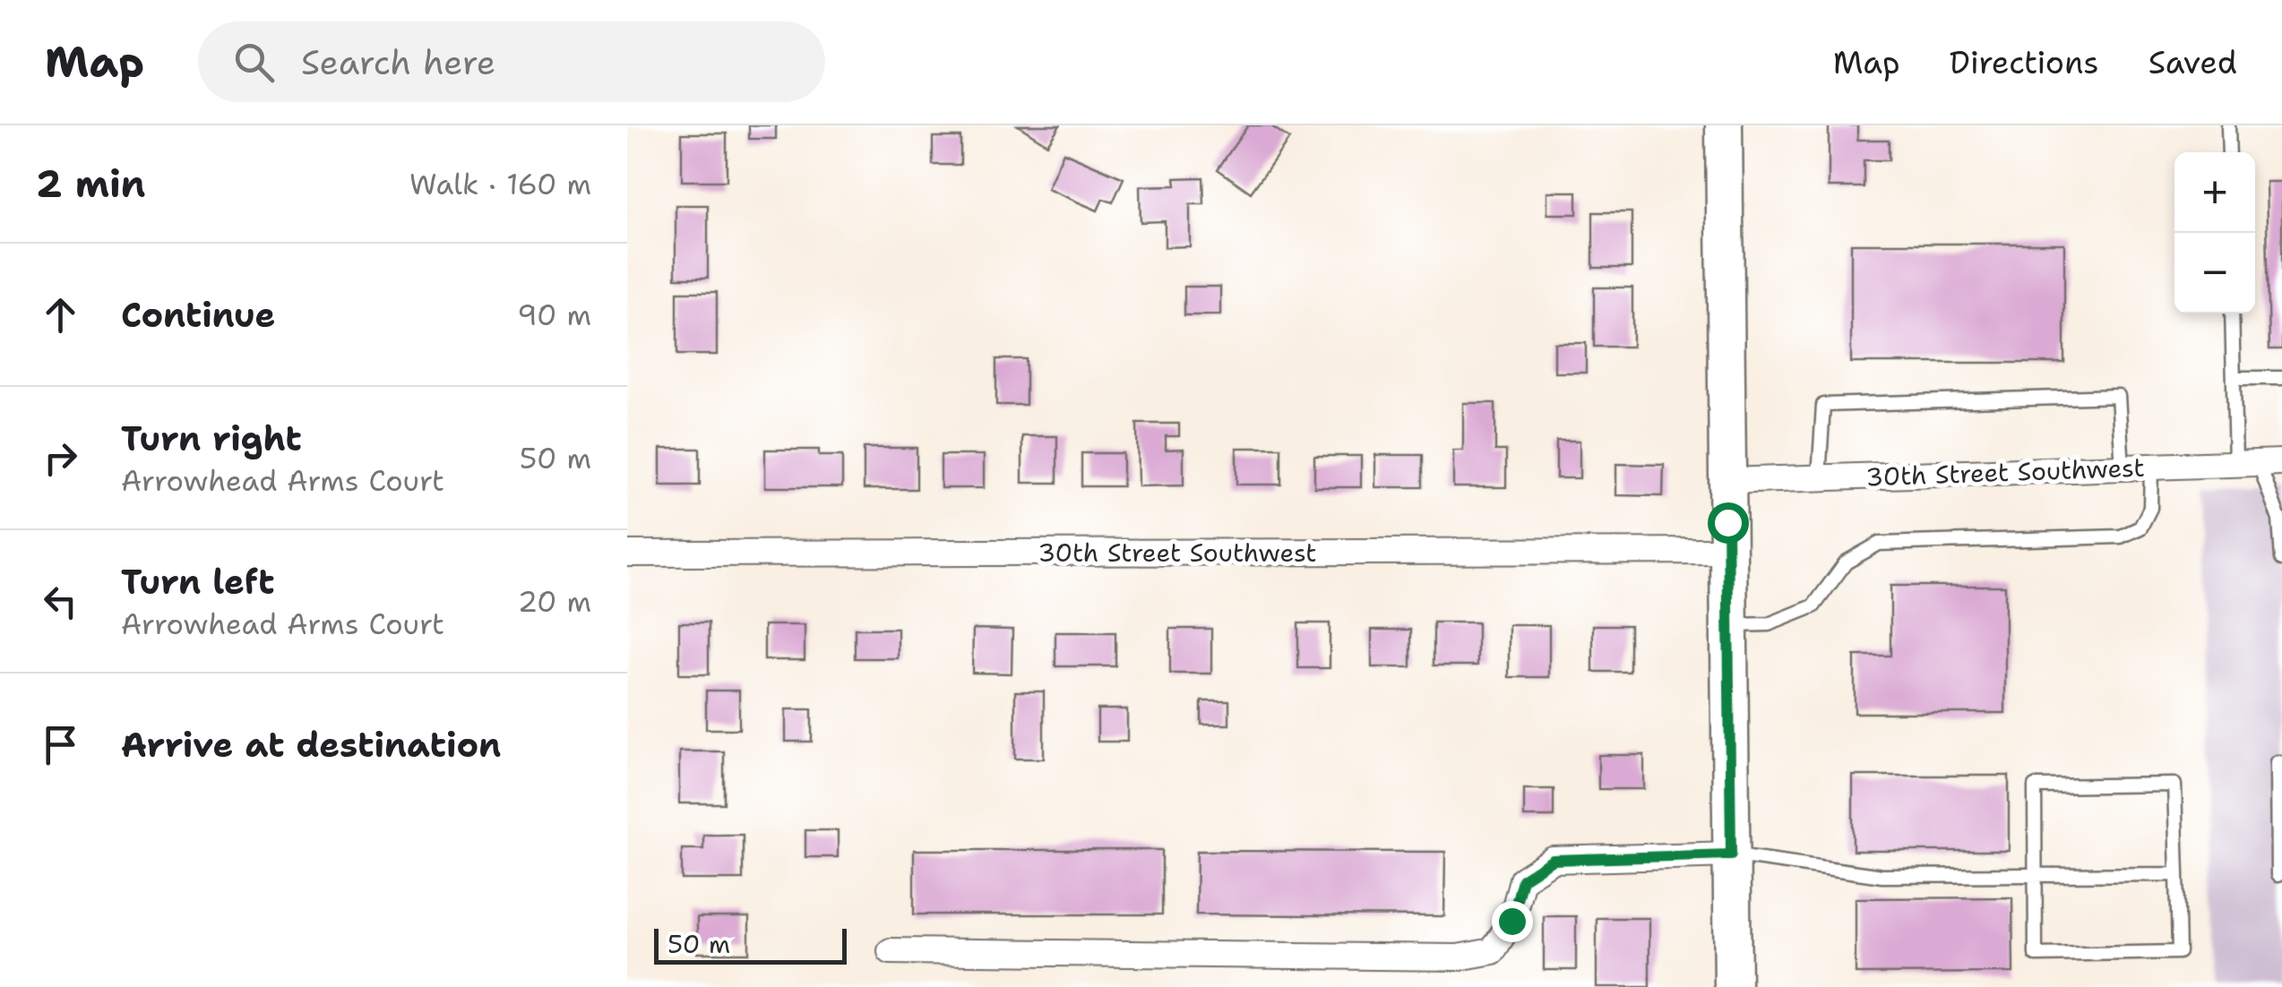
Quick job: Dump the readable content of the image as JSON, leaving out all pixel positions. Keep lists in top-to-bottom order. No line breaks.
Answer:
{"streets":{"street":["30th Street Southwest"]},"scale_bar":"50 m","page":{"header":"Map","search":"Search here","nav":["Map","Directions","Saved"],"heading":["2 min","Walk · 160 m"],"map_buttons":["+","−"],"list":[["Continue","90 m"],["Turn right","Arrowhead Arms Court","50 m"],["Turn left","Arrowhead Arms Court","20 m"],"Arrive at destination"],"scale":"50 m"}}
